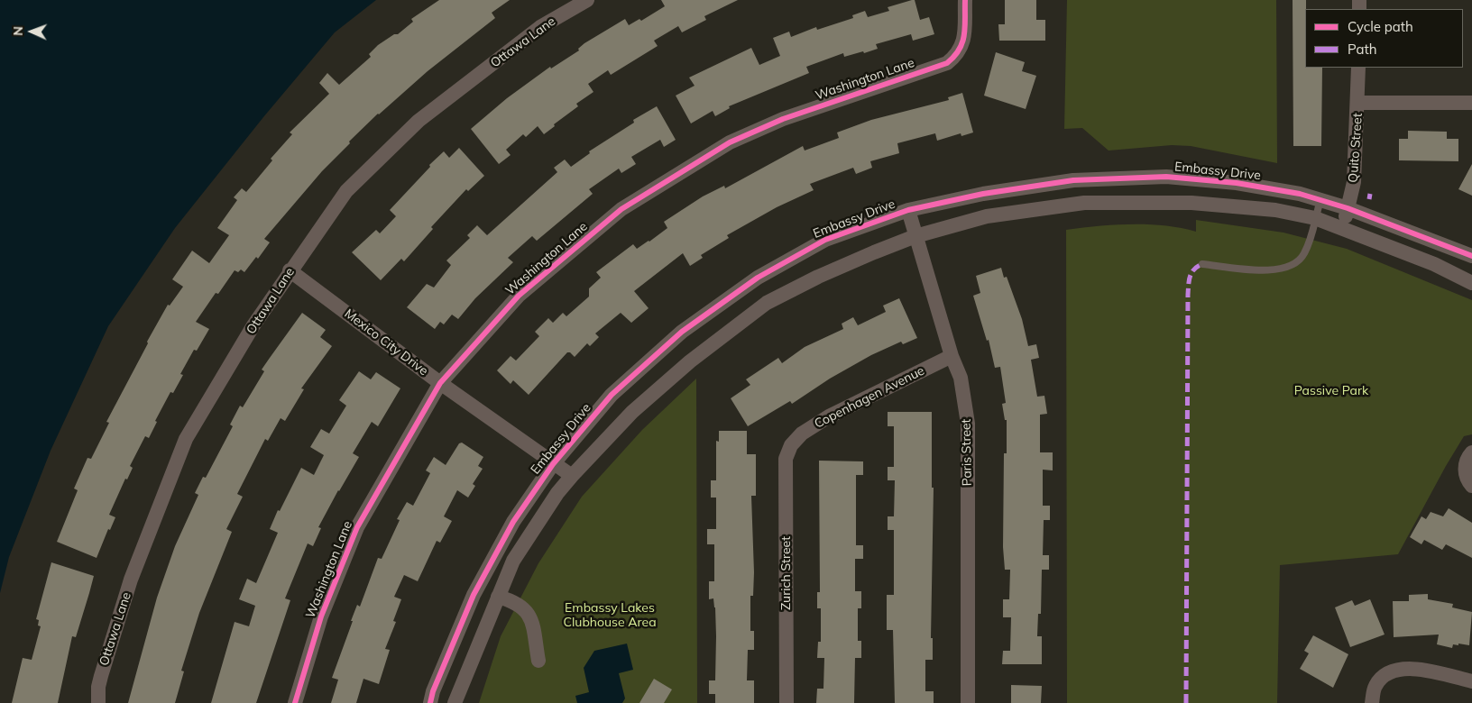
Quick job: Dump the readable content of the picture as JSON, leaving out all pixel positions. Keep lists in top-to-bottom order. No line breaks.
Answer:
{"streets":{"street":["Ottawa Lane","Washington Lane","Quito Street","Embassy Drive","Mexico City Drive","Copenhagen Avenue","Paris Street","Zurich Street"]},"crossings":[["Ottawa Lane","Mexico City Drive"],["Washington Lane","Mexico City Drive"],["Quito Street","Embassy Drive"],["Embassy Drive","Mexico City Drive"],["Embassy Drive","Paris Street"],["Copenhagen Avenue","Paris Street"],["Copenhagen Avenue","Zurich Street"]],"parks":["Passive Park","Embassy Lakes Clubhouse Area"],"legend":["Cycle path","Path"],"north":"left"}
